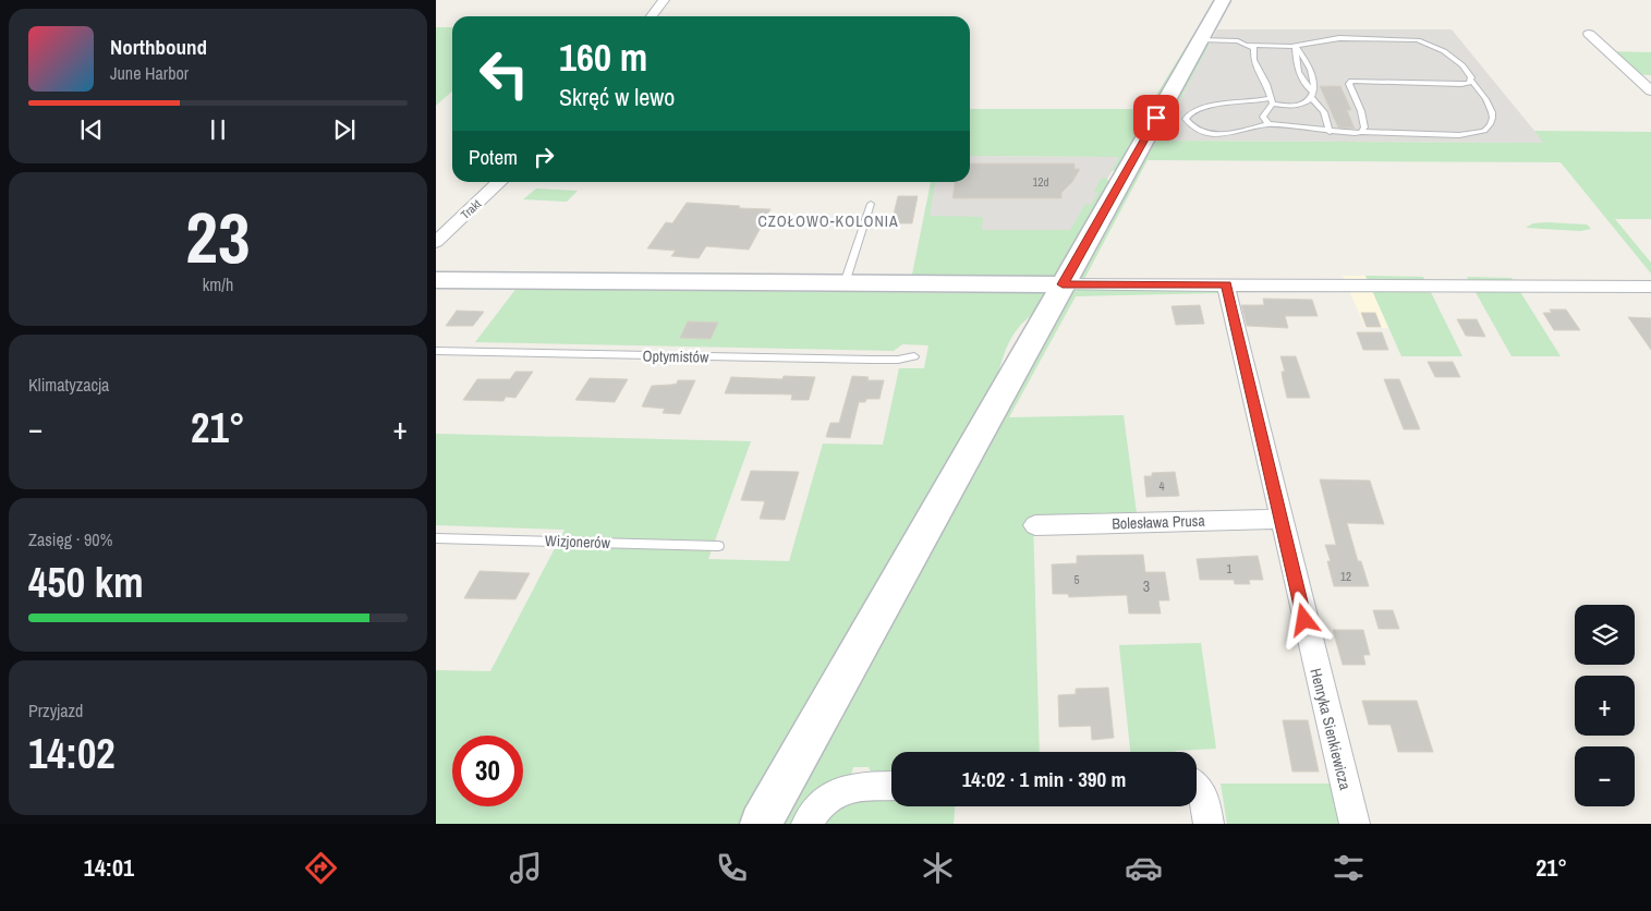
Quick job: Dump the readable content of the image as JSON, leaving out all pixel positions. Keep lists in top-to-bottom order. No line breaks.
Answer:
{"streets":{"street":["Trakt","Bolesława Prusa","Henryka Sienkiewicza"],"lane":["Optymistów","Wizjonerów"]},"crossings":[["Bolesława Prusa","Henryka Sienkiewicza"]],"districts":["CZOŁOWO-KOLONIA"],"house_numbers":["12d","4","1","12","5","3"],"page":{"turn":["160 m","Skręć w lewo"],"song":["Northbound","June Harbor"],"then":"Potem","tile":[["23","km/h"],"Klimatyzacja",["Zasięg · 90%","450 km"],["Przyjazd","14:02"]],"heat":["−","21°","+"],"map_buttons":["+","−"],"limit":"30","trip":"14:02 · 1 min · 390 m","tabs":["14:01","21°"]}}
